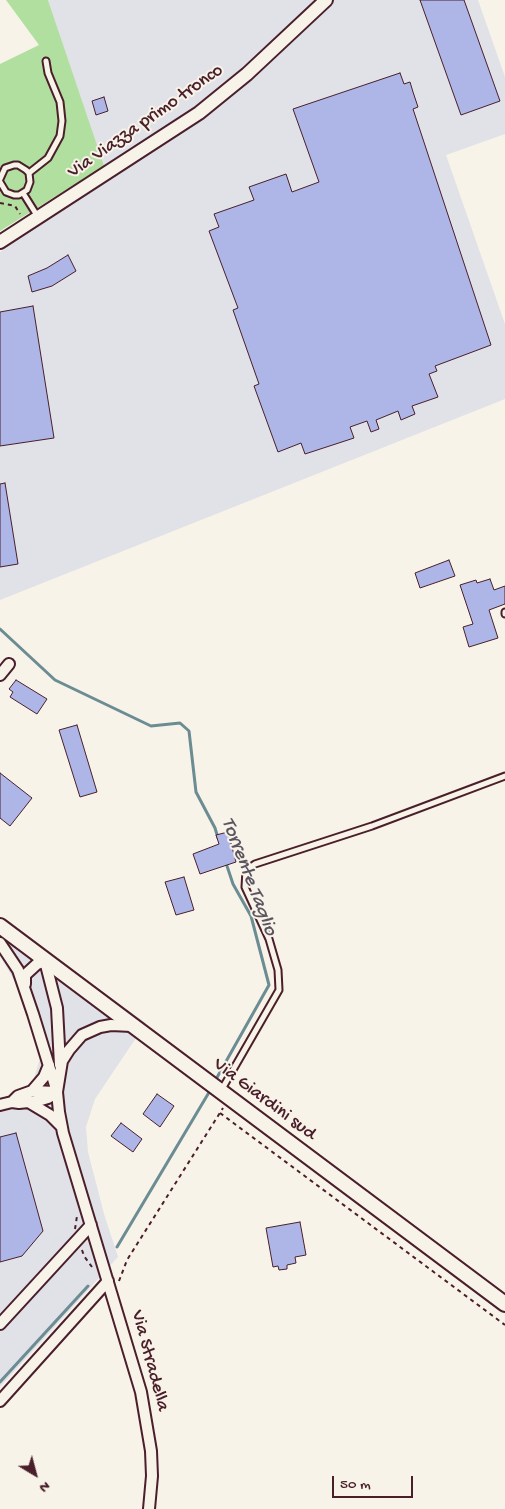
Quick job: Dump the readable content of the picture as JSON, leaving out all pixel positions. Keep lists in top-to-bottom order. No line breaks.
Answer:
{"streets":{"main road":["Via Giardini sud"],"street":["Via Viazza primo tronco","Via Stradella"]},"water":["Torrente Taglio"],"scale_bar":"50 m","north":"bottom right"}
